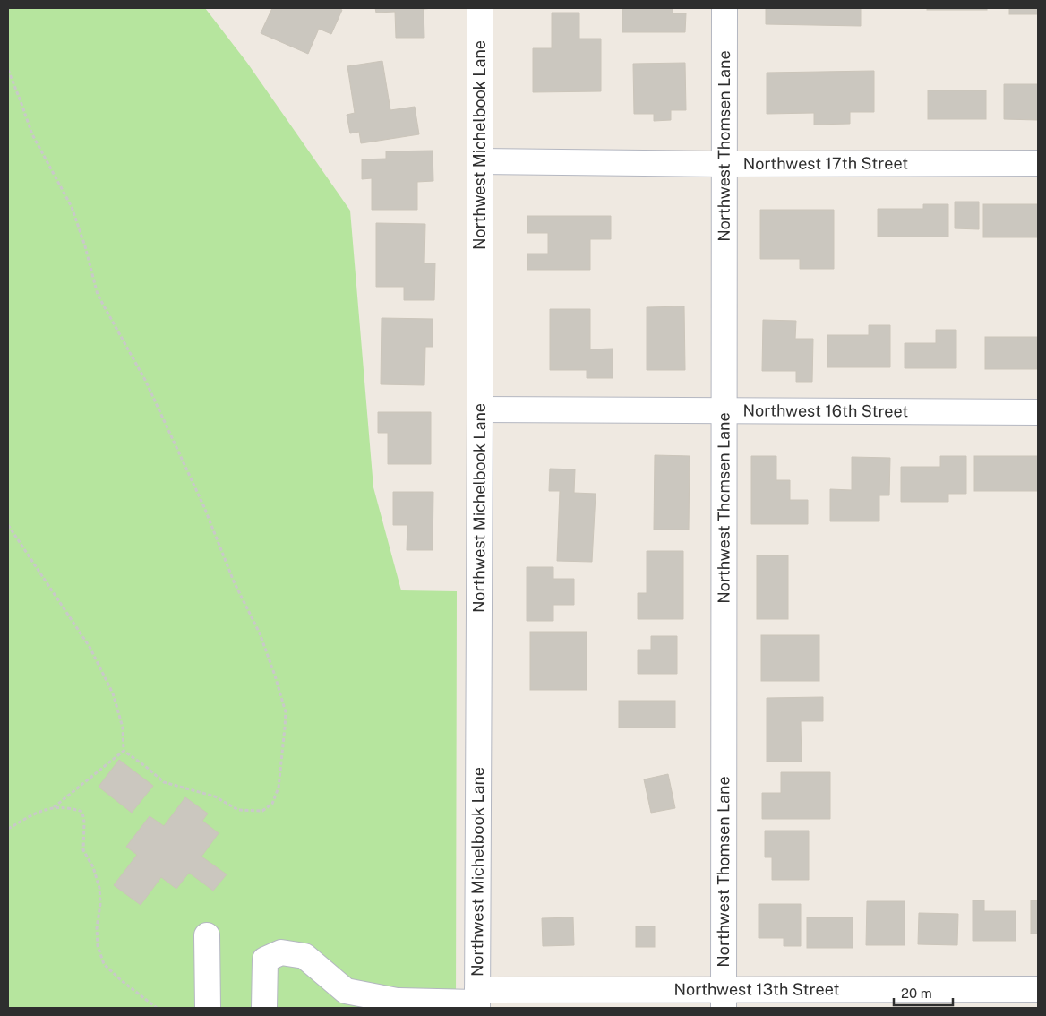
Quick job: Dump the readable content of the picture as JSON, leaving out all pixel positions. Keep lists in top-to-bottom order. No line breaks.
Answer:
{"streets":{"street":["Northwest Michelbook Lane","Northwest Thomsen Lane","Northwest 17th Street","Northwest 16th Street","Northwest 13th Street"]},"crossings":[["Northwest Michelbook Lane","Northwest 17th Street"],["Northwest Michelbook Lane","Northwest 16th Street"],["Northwest Michelbook Lane","Northwest 13th Street"],["Northwest Thomsen Lane","Northwest 17th Street"],["Northwest Thomsen Lane","Northwest 16th Street"],["Northwest Thomsen Lane","Northwest 13th Street"]],"scale_bar":"20 m"}
